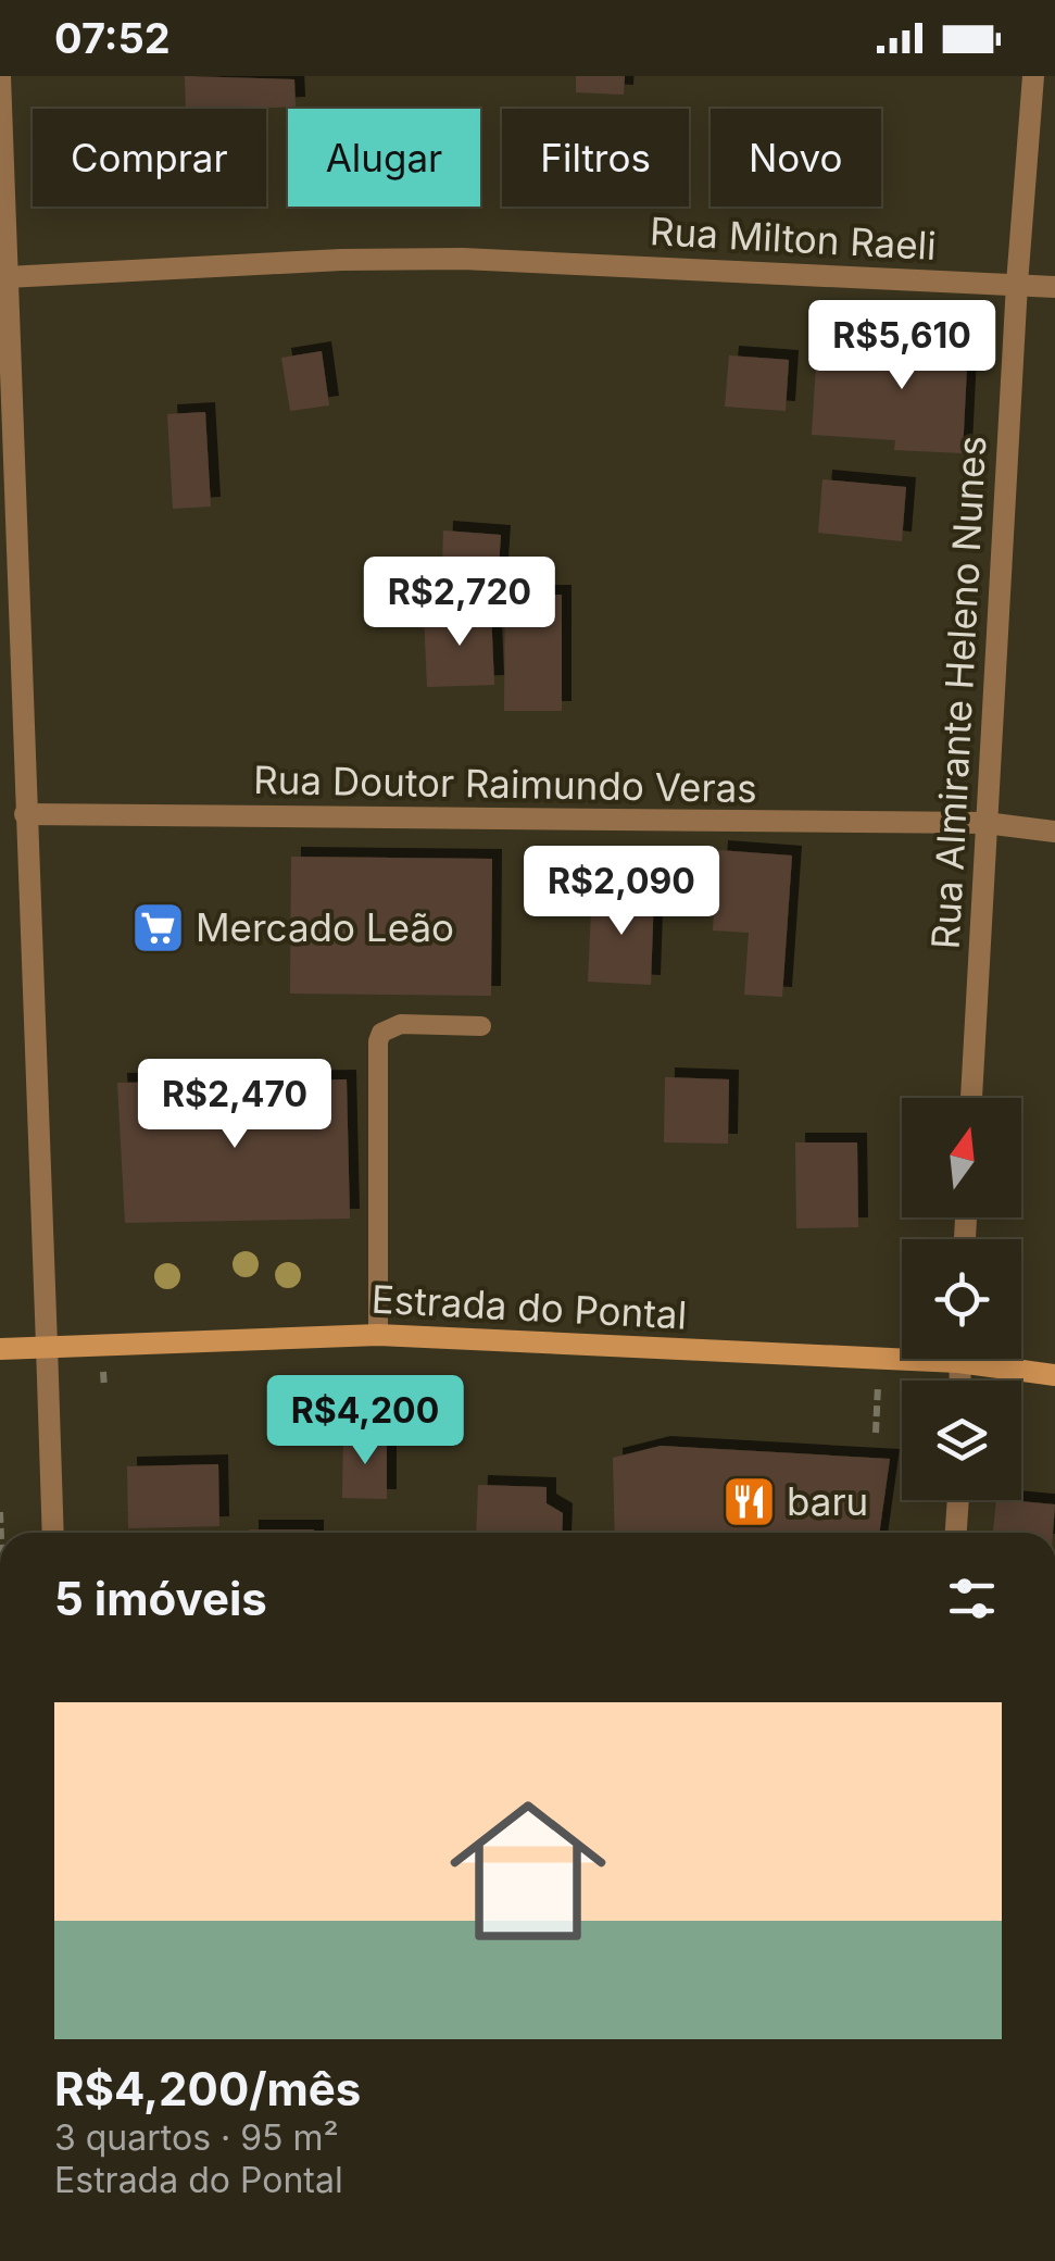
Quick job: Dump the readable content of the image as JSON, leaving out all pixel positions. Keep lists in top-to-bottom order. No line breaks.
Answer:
{"streets":{"main road":["Estrada do Pontal"],"street":["Rua Milton Raeli","Rua Almirante Heleno Nunes","Rua Doutor Raimundo Veras"]},"crossings":[["Rua Milton Raeli","Rua Almirante Heleno Nunes"],["Rua Almirante Heleno Nunes","Rua Doutor Raimundo Veras"]],"places":{"supermarket":["Mercado Leão"],"restaurant":["baru"]},"north":"top","page":{"status":"07:52","chip":["Comprar","Alugar","Filtros","Novo"],"price":["R$5,610","R$2,720","R$2,090","R$2,470","R$4,200"],"heading":"5 imóveis","list":[{"name":"R$4,200/mês","note":"3 quartos · 95 m² · Estrada do Pontal"}]}}
